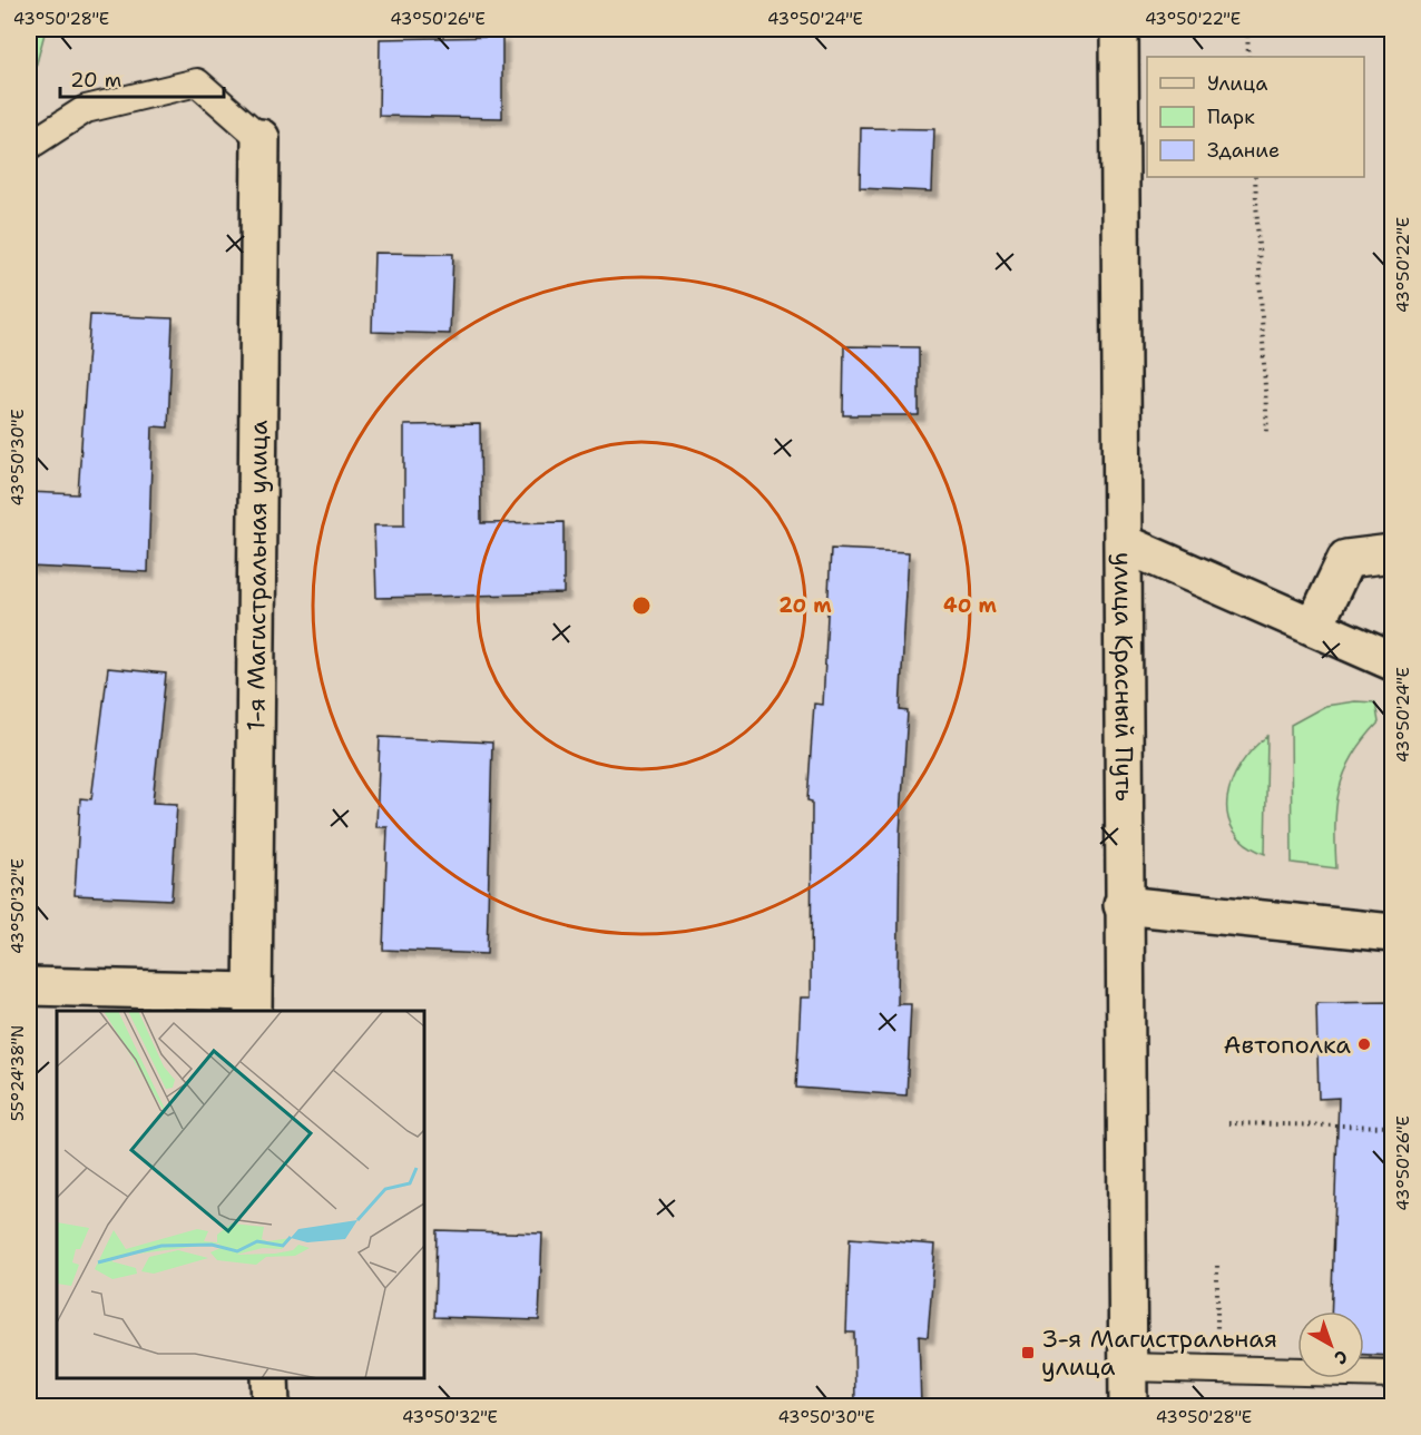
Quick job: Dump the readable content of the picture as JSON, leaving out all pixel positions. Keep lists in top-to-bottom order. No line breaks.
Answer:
{"streets":{"main road":["1-я Магистральная улица","улица Красный Путь"]},"places":{"other":["Автополка"],"transit":["3-я Магистральная улица"]},"legend":["Улица","Парк","Здание"],"scale_bar":"20 m","north":"bottom right","coordinates":["43°50'28\"E","43°50'26\"E","43°50'24\"E","43°50'22\"E","43°50'30\"E","43°50'32\"E","55°24'38\"N"],"rings":["20 m","40 m"]}
